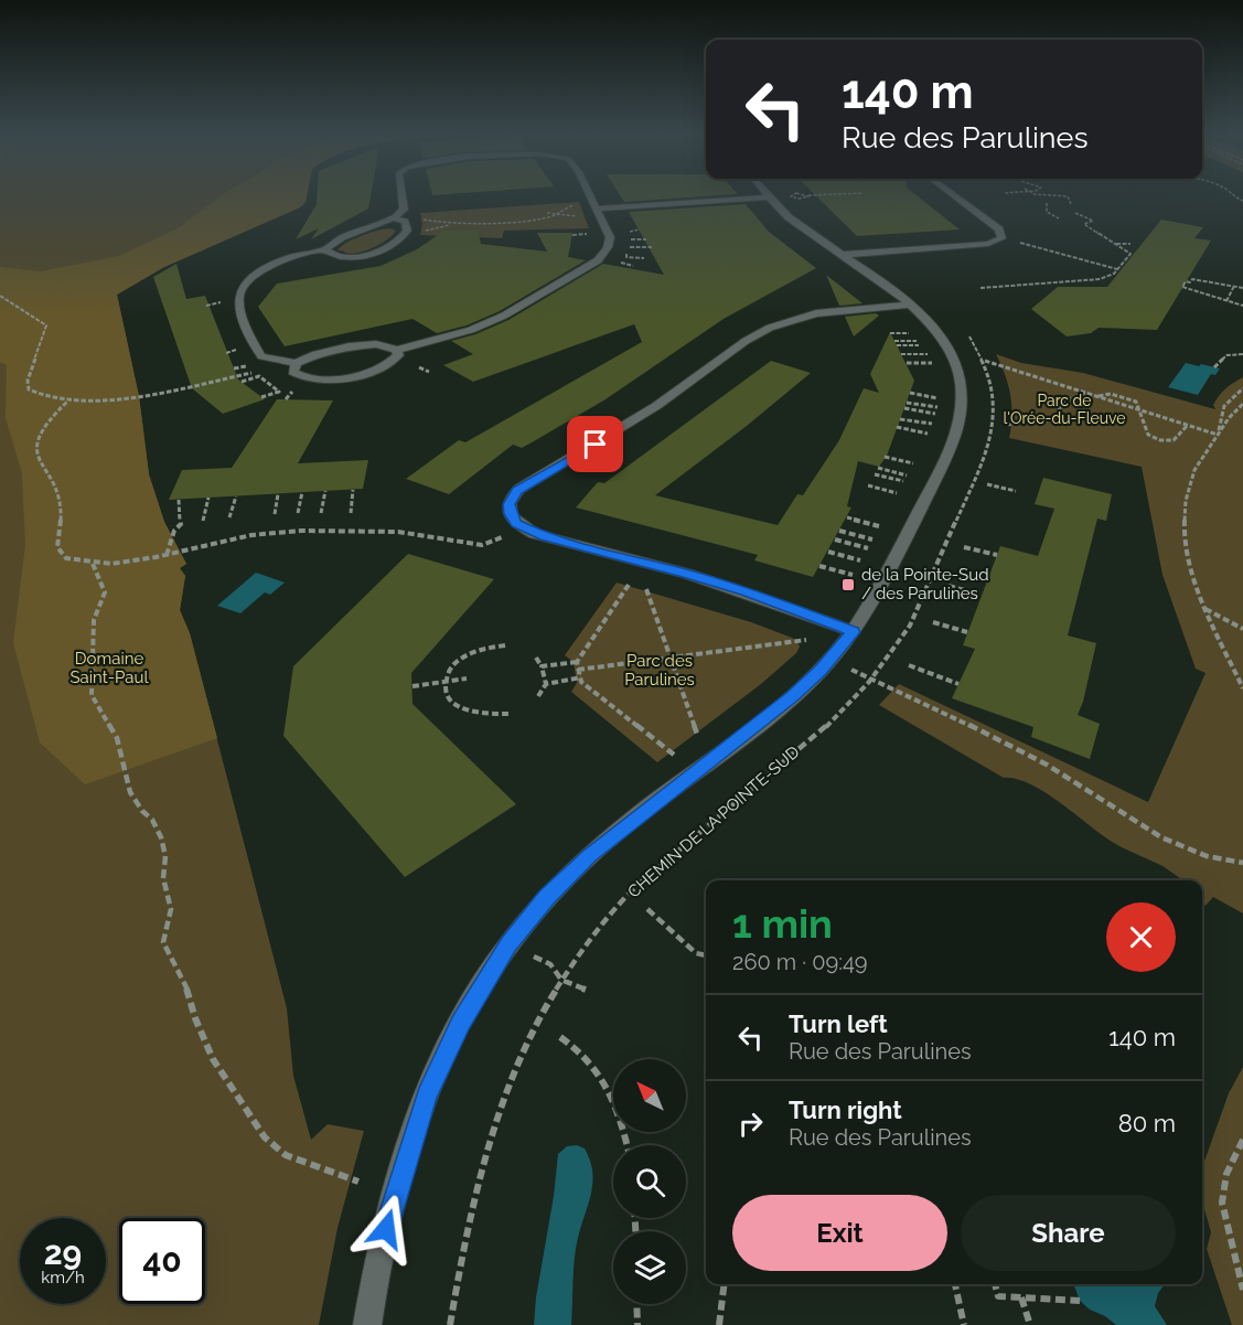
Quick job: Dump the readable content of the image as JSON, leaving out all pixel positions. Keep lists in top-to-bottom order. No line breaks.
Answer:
{"streets":{"path":["CHEMIN DE LA POINTE-SUD"]},"parks":["Parc de l'Orée-du-Fleuve","Domaine Saint-Paul","Parc des Parulines"],"places":{"transit":["de la Pointe-Sud / des Parulines"]},"north":"top left","page":{"turn":["140 m","Rue des Parulines"],"heading":["1 min","260 m · 09:49"],"list":[{"name":"Turn left","note":"Rue des Parulines","value":"140 m"},{"name":"Turn right","note":"Rue des Parulines","value":"80 m"}],"buttons":["Exit","Share"],"speed":"29 km/h","limit":"40"}}
